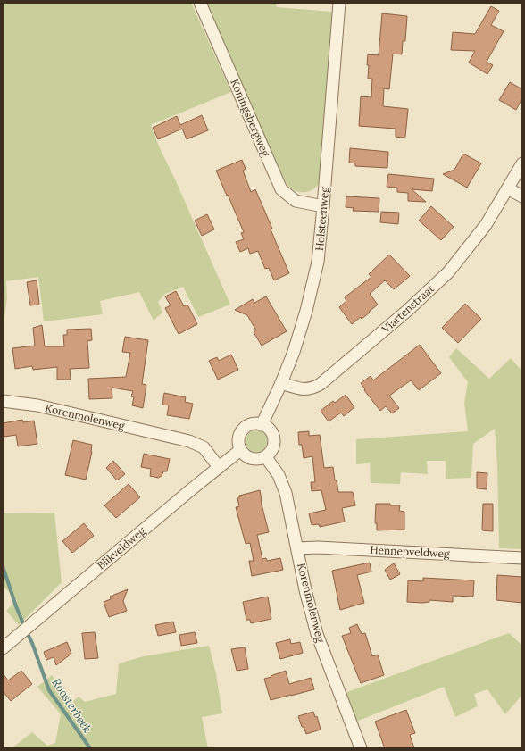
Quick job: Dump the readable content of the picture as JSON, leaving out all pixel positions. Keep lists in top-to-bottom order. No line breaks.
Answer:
{"streets":{"street":["Koningsbergweg","Holsteenweg","Viartenstraat","Korenmolenweg","Blikveldweg","Hennepveldweg"]},"crossings":[["Koningsbergweg","Holsteenweg"],["Holsteenweg","Viartenstraat"],["Holsteenweg","Korenmolenweg"],["Holsteenweg","Blikveldweg"],["Korenmolenweg","Blikveldweg"],["Korenmolenweg","Hennepveldweg"]],"water":["Roosterbeek"]}
